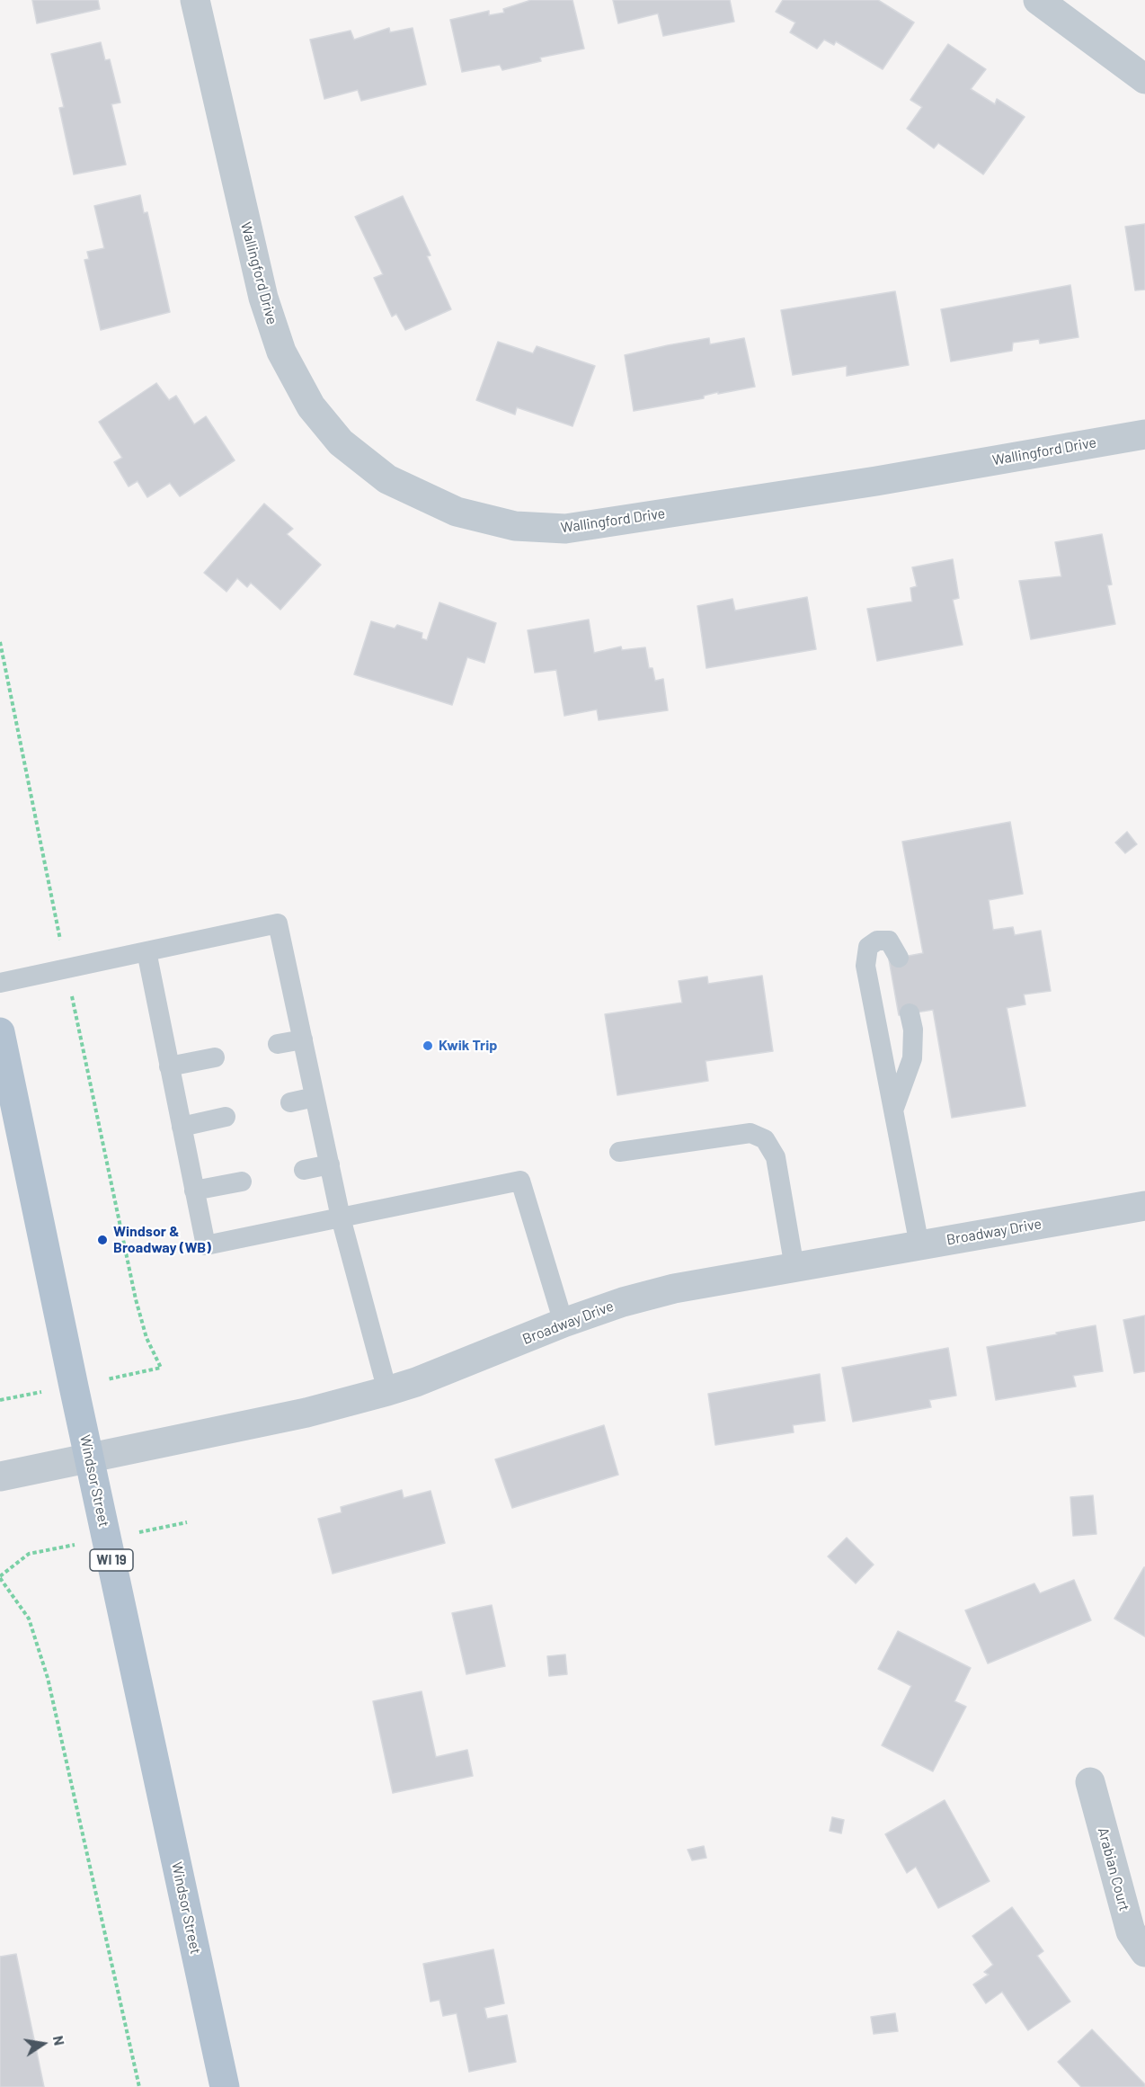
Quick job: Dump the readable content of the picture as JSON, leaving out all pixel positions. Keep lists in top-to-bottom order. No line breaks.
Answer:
{"streets":{"main road":["Windsor Street","WI 19"],"street":["Wallingford Drive","Broadway Drive","Arabian Court"]},"crossings":[["Broadway Drive","Windsor Street"]],"places":["Kwik Trip","Windsor & Broadway (WB)"],"north":"right"}
